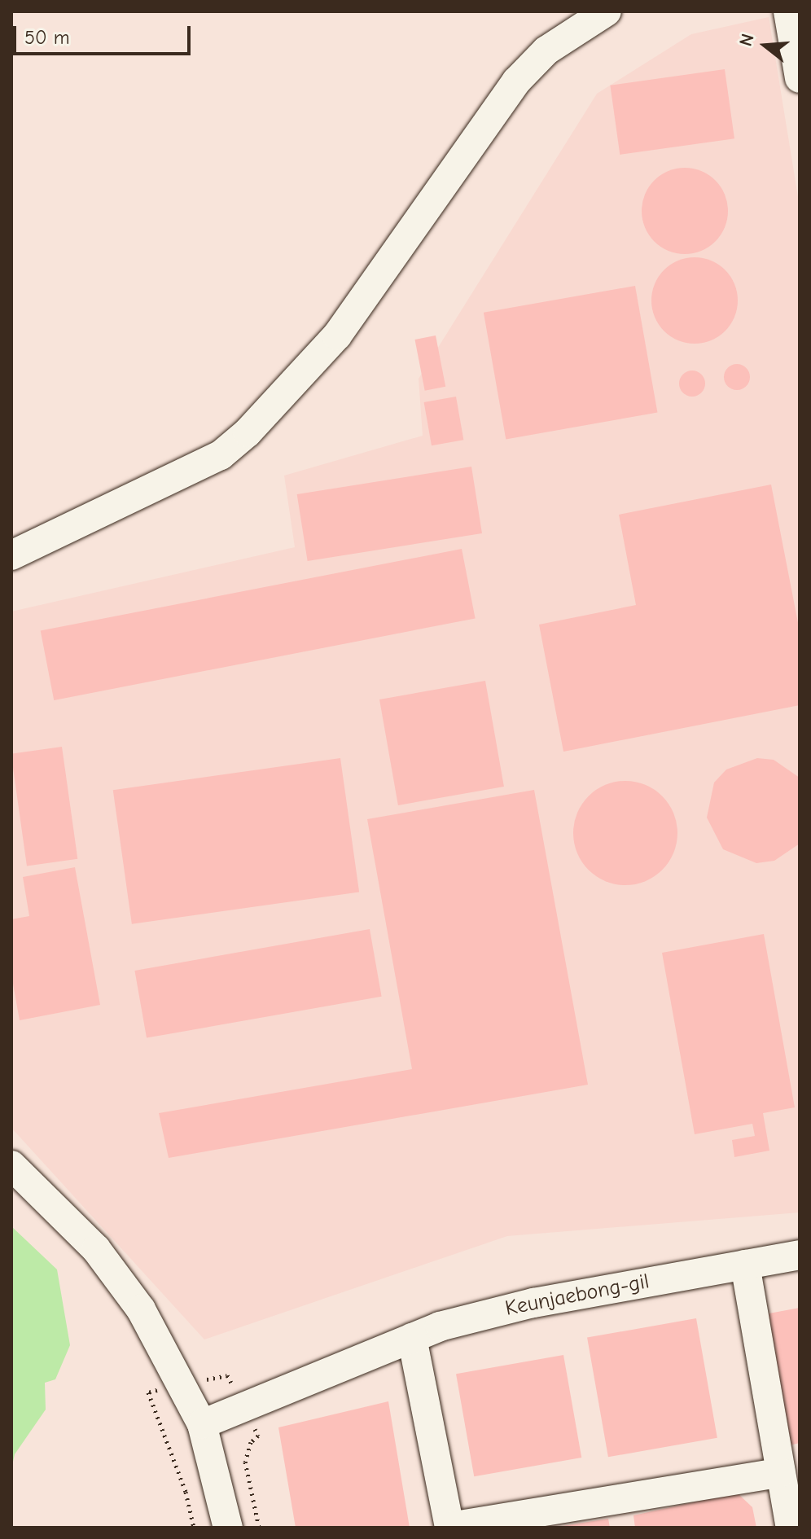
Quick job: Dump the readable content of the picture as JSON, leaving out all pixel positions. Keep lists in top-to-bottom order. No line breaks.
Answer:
{"streets":{"street":["Keunjaebong-gil"]},"scale_bar":"50 m","north":"left"}
